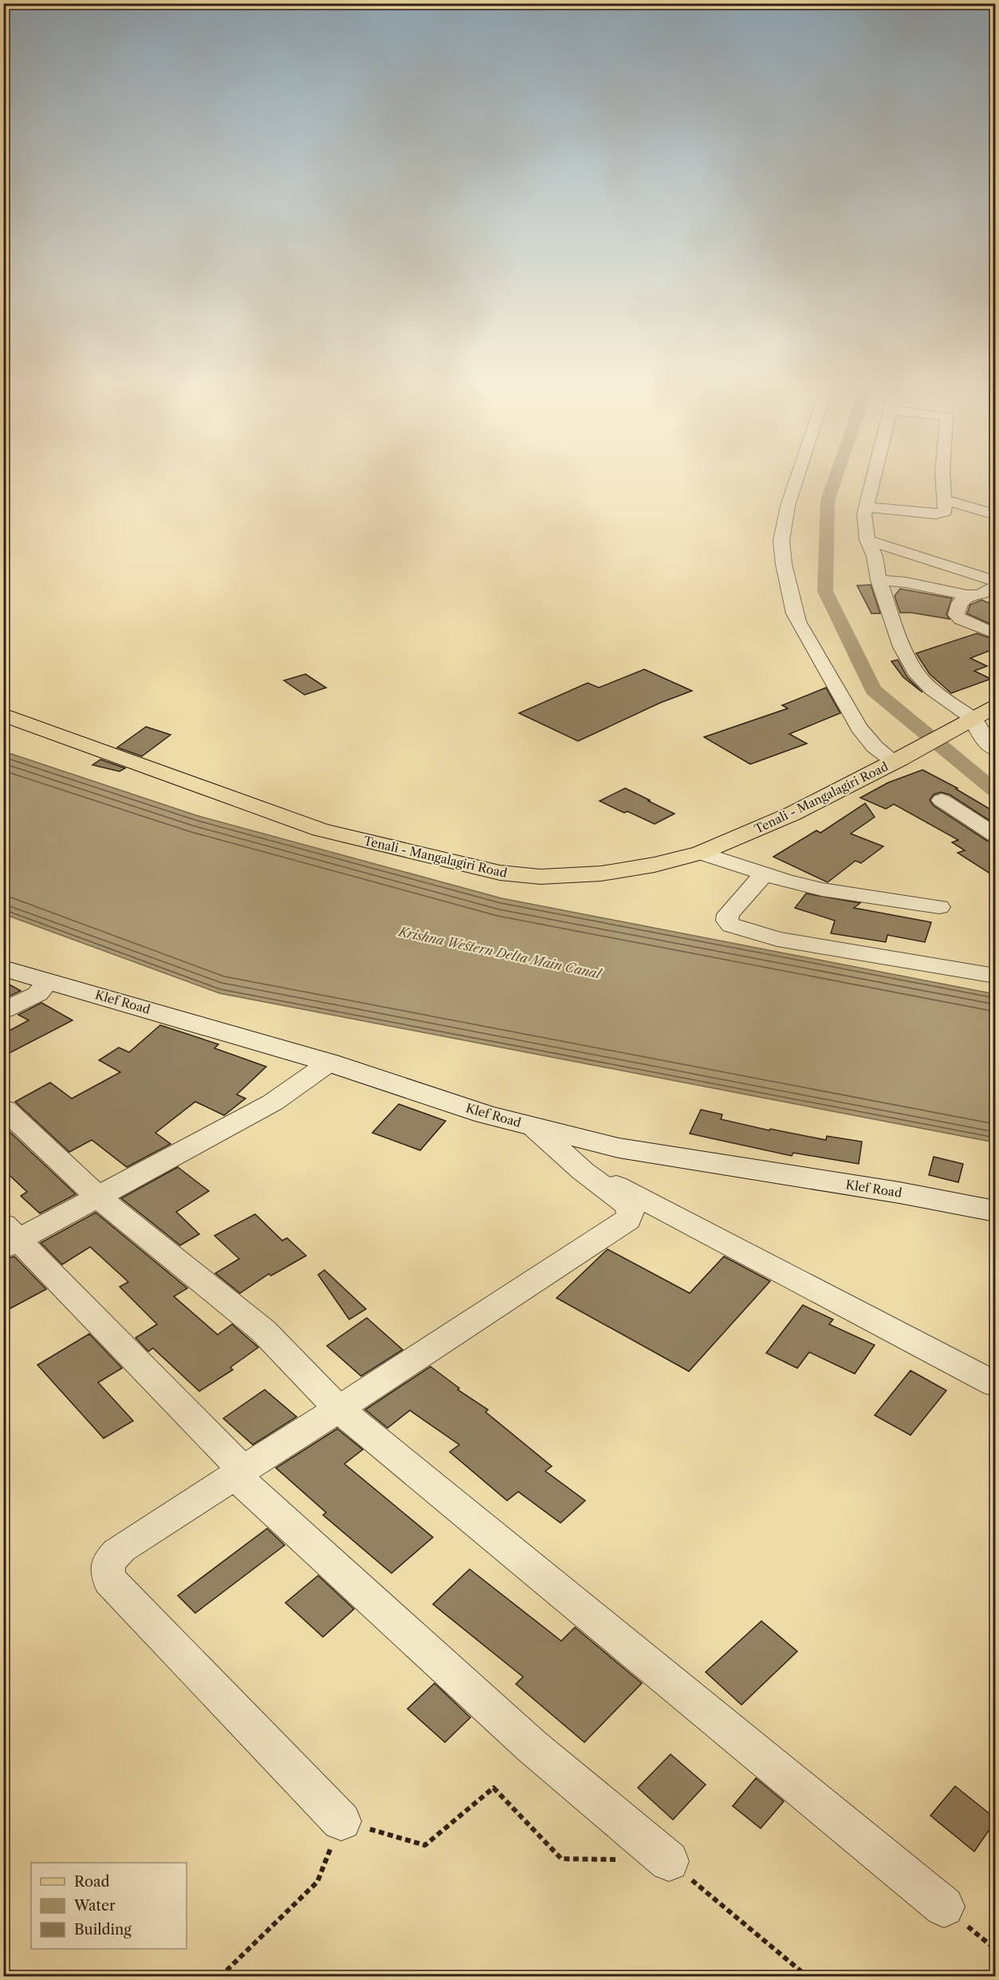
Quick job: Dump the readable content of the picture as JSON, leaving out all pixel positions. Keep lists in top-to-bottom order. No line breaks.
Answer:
{"streets":{"main road":["Tenali - Mangalagiri Road","Klef Road"]},"water":["Krishna Western Delta Main Canal"],"legend":["Road","Water","Building"]}
